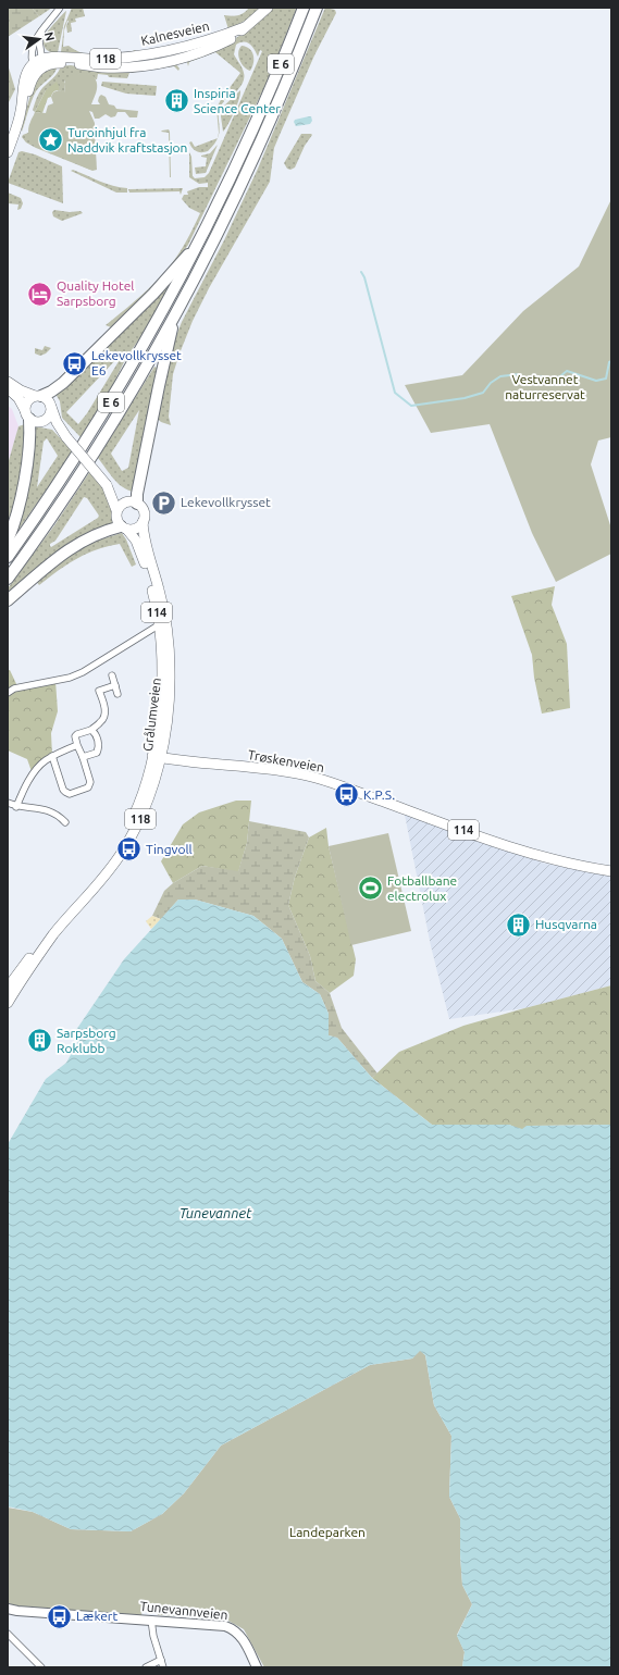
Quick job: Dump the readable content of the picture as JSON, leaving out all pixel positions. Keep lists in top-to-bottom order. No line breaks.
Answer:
{"streets":{"highway":["E 6"],"main road":["Kalnesveien","118","114","Grålumveien","Trøskenveien"],"street":["Tunevannveien"]},"crossings":[["E 6","114"],["E 6","Grålumveien"],["114","Grålumveien"],["Grålumveien","Trøskenveien"]],"water":["Tunevannet"],"parks":["Vestvannet naturreservat","Landeparken"],"places":{"building":["Inspiria Science Center","Husqvarna","Sarpsborg Roklubb"],"place":["Turoinhjul fra Naddvik kraftstasjon"],"hotel":["Quality Hotel Sarpsborg"],"bus stop":["Lekevollkrysset E6","K.P.S.","Tingvoll","Lækert"],"parking":["Lekevollkrysset"],"sports":["Fotballbane electrolux"]},"north":"right"}
